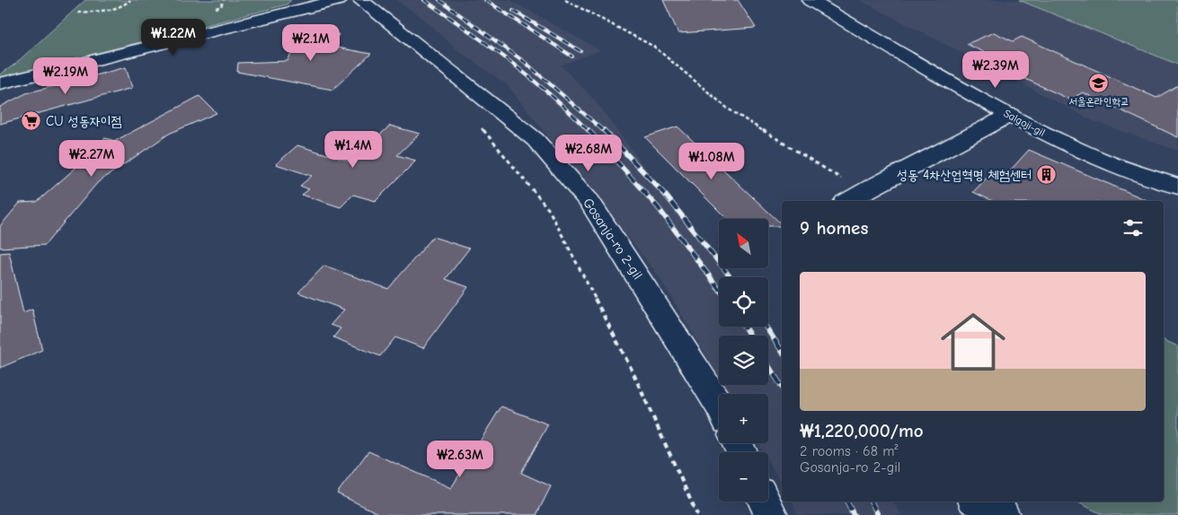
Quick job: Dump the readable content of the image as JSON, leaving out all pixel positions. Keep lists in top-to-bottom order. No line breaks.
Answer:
{"streets":{"street":["Salgoji-gil","Gosanja-ro 2-gil"]},"places":{"school or university":["서울온라인학교"],"supermarket":["CU 성동자이점"],"building":["성동 4차산업혁명 체험센터"]},"north":"top left","page":{"price":["₩1.22M","₩2.1M","₩2.39M","₩2.19M","₩1.4M","₩2.68M","₩2.27M","₩1.08M","₩2.63M"],"heading":"9 homes","map_buttons":["+","−"],"list":[{"name":"₩1,220,000/mo","note":"2 rooms · 68 m² · Gosanja-ro 2-gil"}]}}
